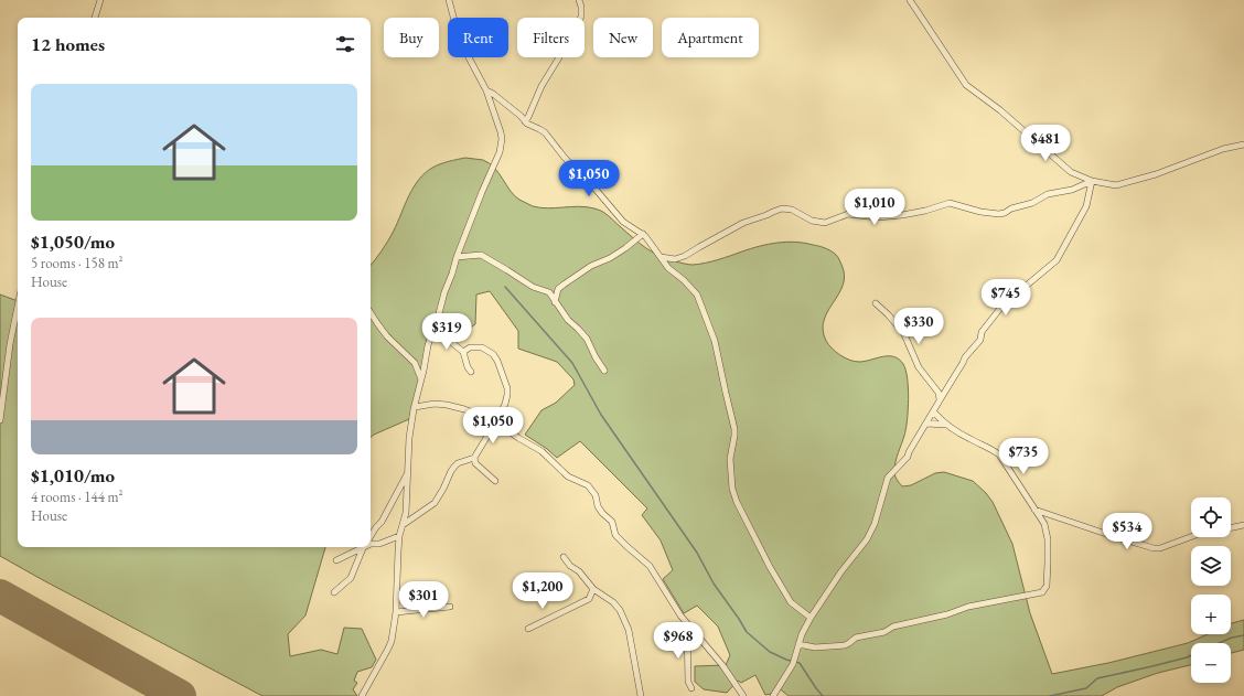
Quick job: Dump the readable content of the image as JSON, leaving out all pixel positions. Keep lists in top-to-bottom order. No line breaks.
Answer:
{"page":{"chip":["Buy","Rent","Filters","New","Apartment"],"heading":"12 homes","list":[{"name":"$1,050/mo","note":"5 rooms · 158 m² · House"},{"name":"$1,010/mo","note":"4 rooms · 144 m² · House"}],"price":["$481","$1,050","$1,010","$745","$330","$319","$1,050","$735","$534","$1,200","$301","$968"],"map_buttons":["+","−"]}}
